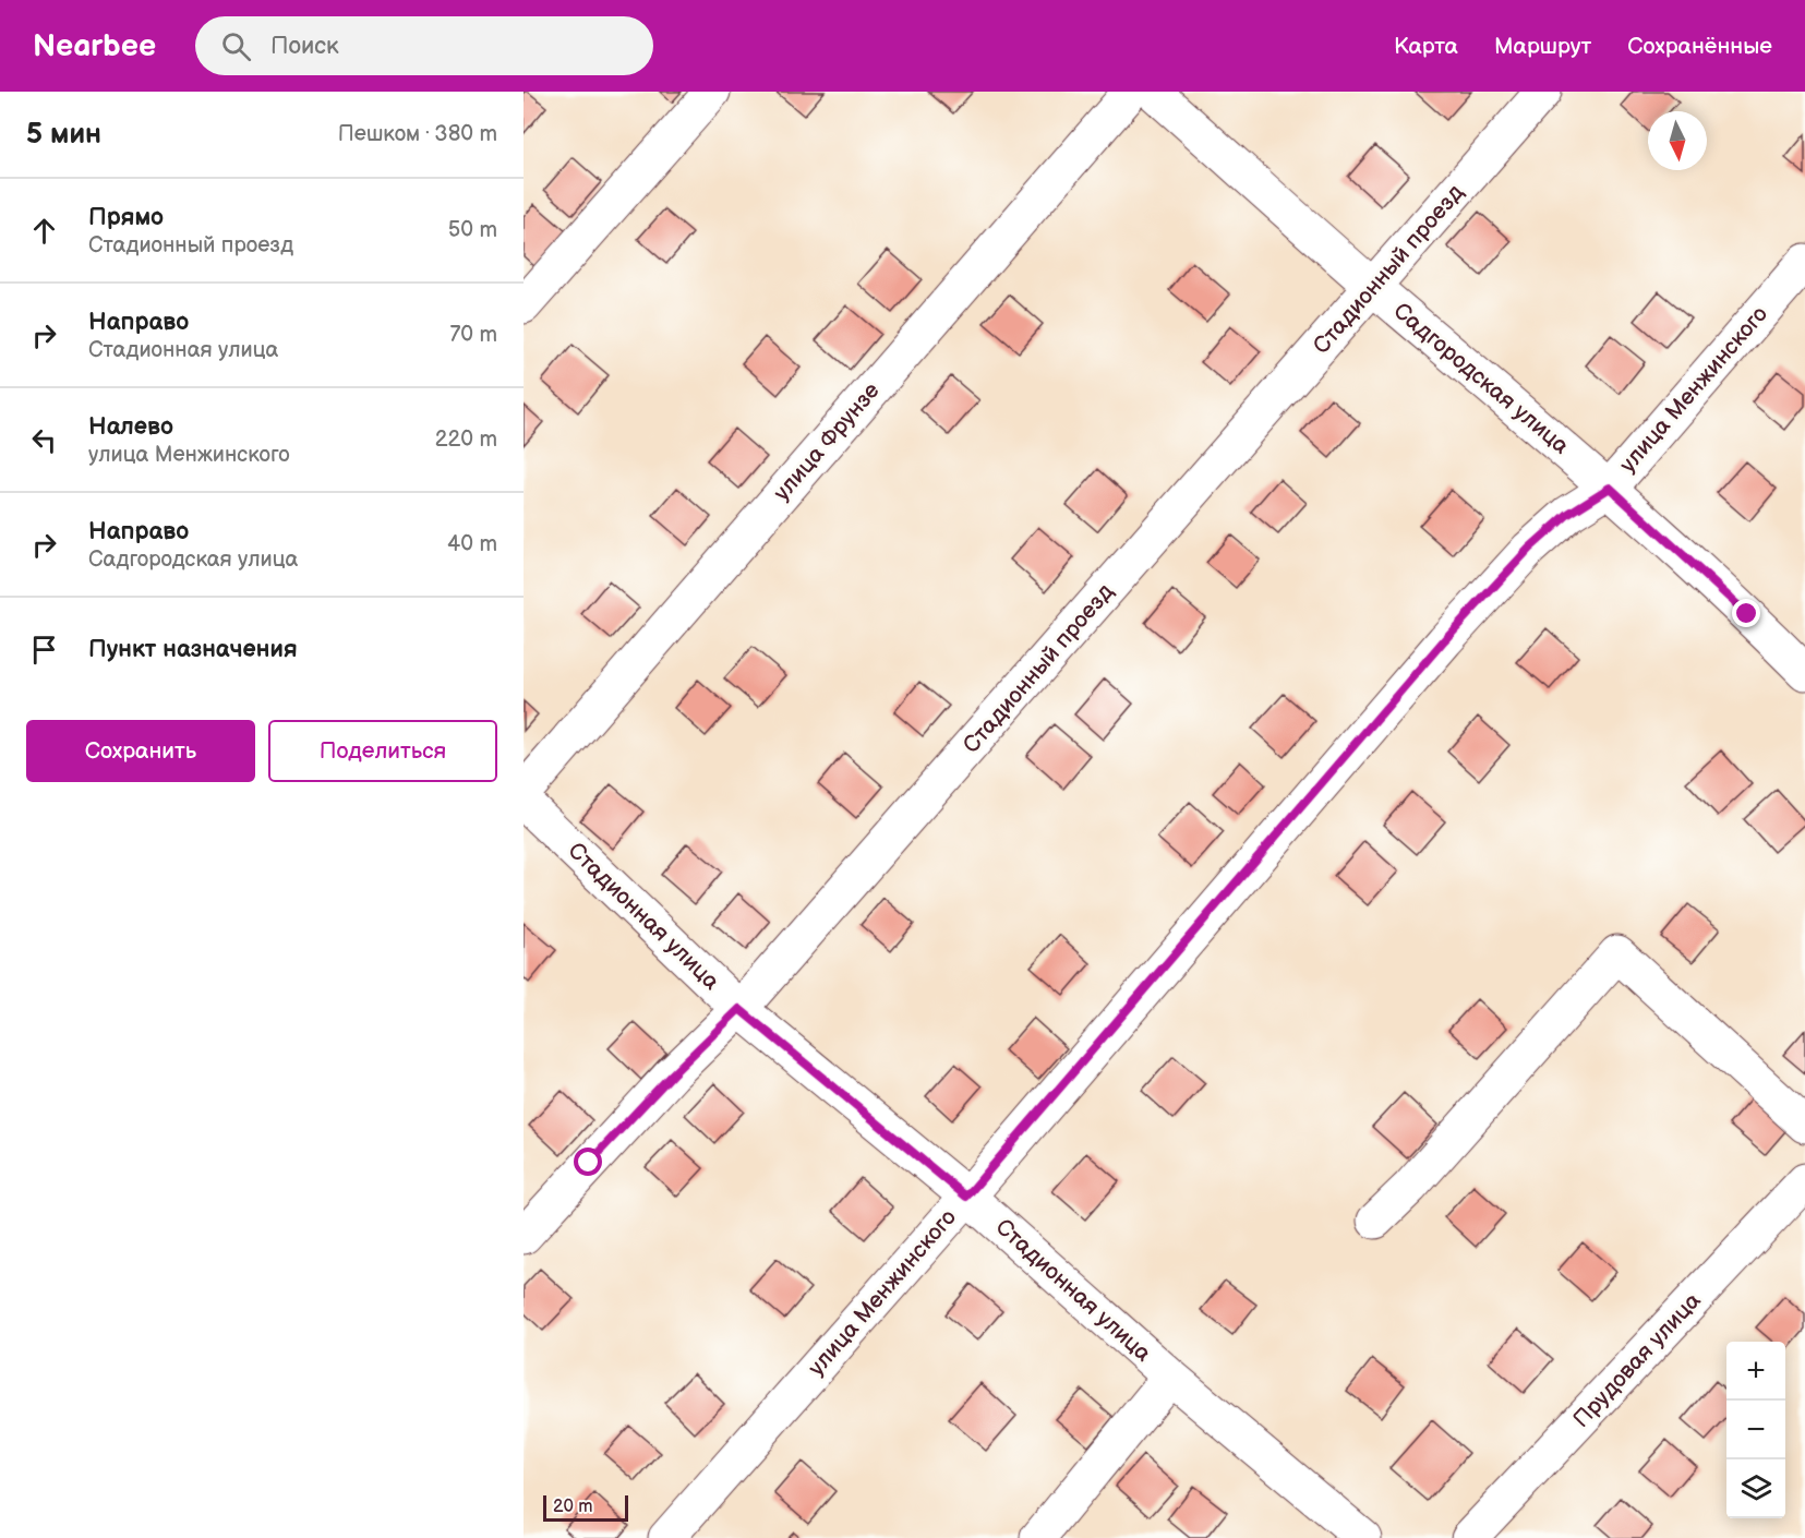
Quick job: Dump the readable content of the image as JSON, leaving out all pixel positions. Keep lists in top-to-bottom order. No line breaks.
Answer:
{"streets":{"street":["Стадионный проезд","Садгородская улица","улица Менжинского","улица Фрунзе","Стадионная улица","Прудовая улица"]},"crossings":[["Стадионный проезд","Садгородская улица"],["Стадионный проезд","Стадионная улица"],["Садгородская улица","улица Менжинского"],["улица Менжинского","Стадионная улица"]],"scale_bar":"20 m","north":"bottom","page":{"header":"Nearbee","search":"Поиск","nav":["Карта","Маршрут","Сохранённые"],"heading":["5 мин","Пешком · 380 m"],"list":[["Прямо","Стадионный проезд","50 m"],["Направо","Стадионная улица","70 m"],["Налево","улица Менжинского","220 m"],["Направо","Садгородская улица","40 m"],"Пункт назначения"],"buttons":["Сохранить","Поделиться"],"map_buttons":["+","−"],"scale":"20 m"}}
